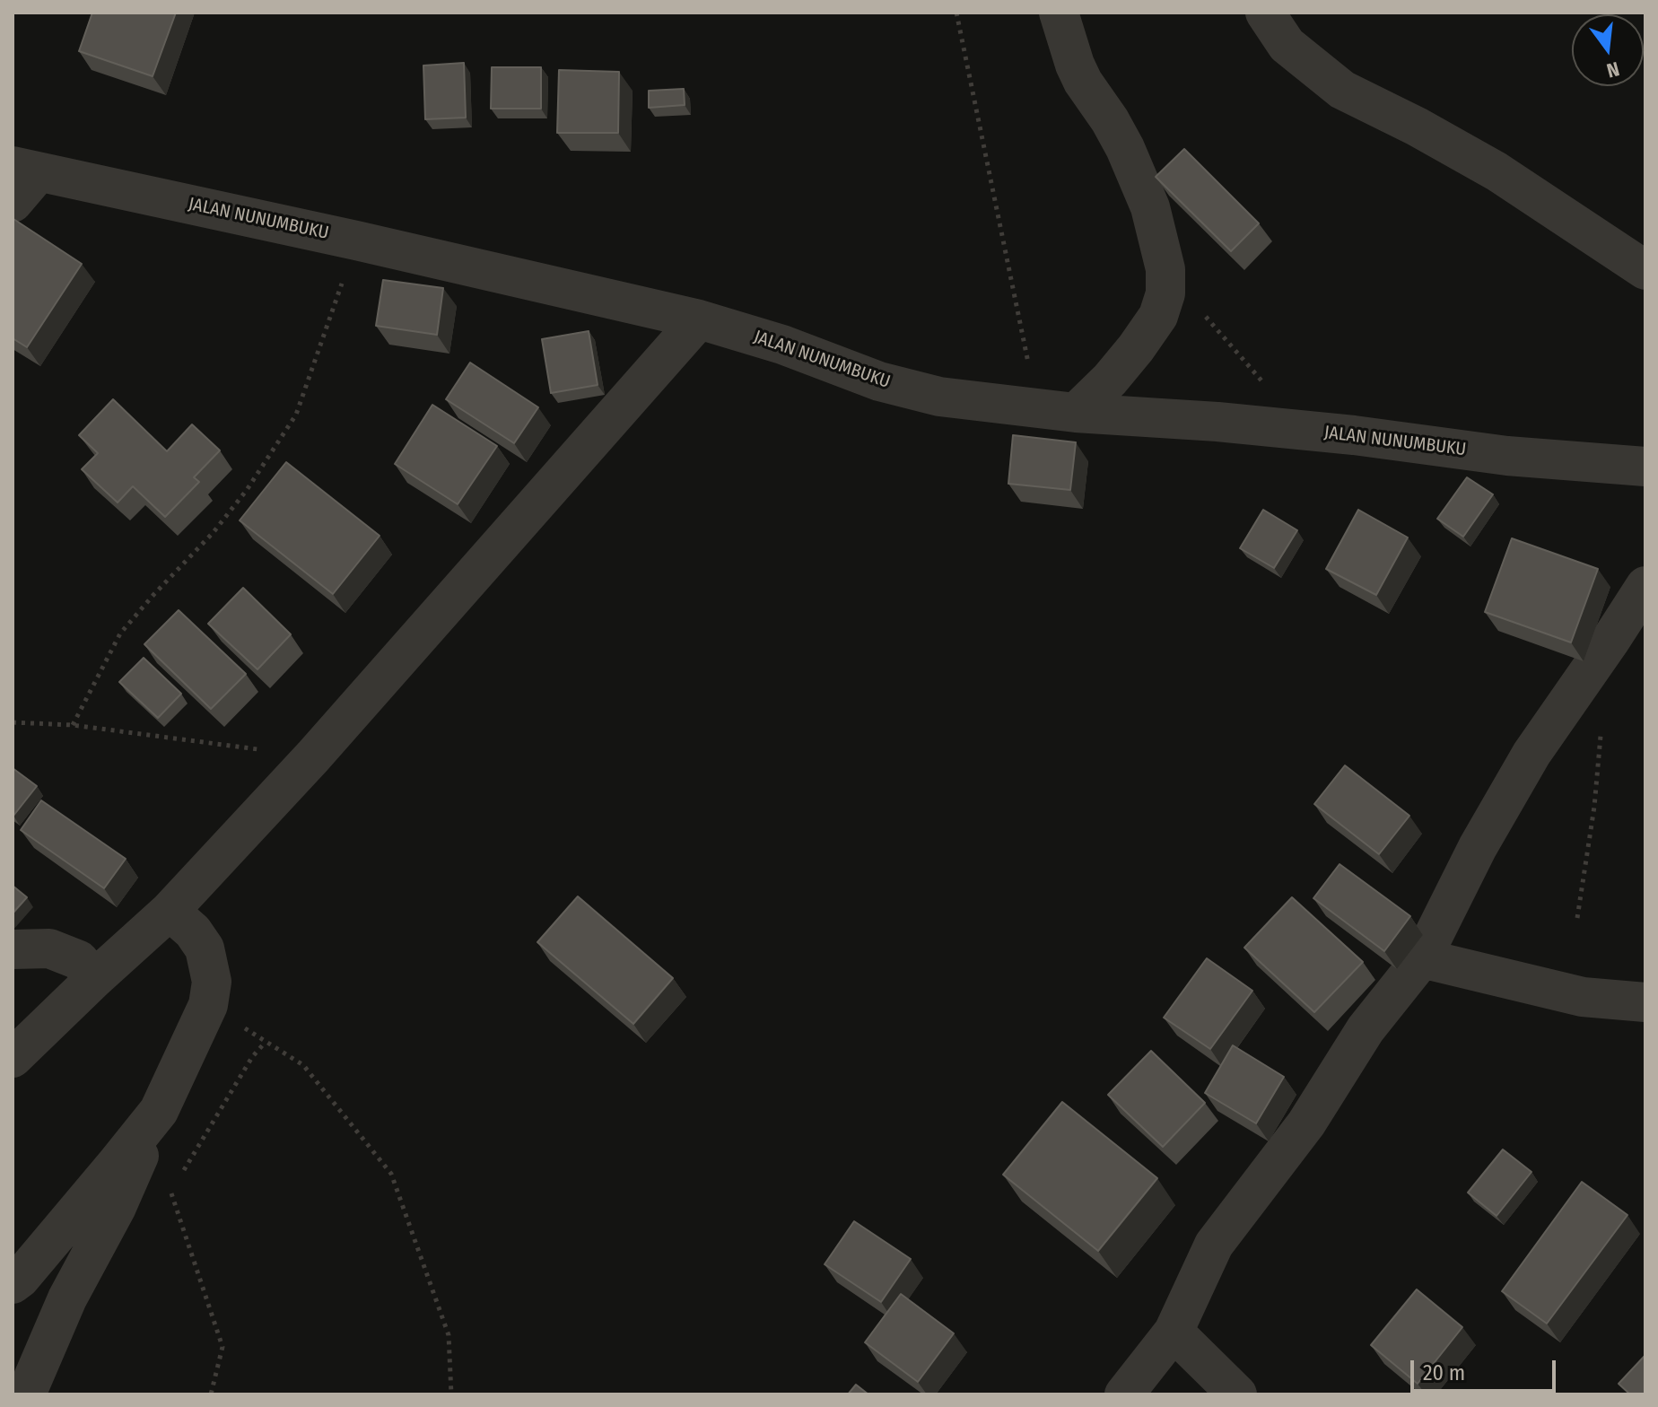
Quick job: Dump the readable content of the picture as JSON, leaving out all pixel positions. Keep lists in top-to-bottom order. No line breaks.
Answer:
{"streets":{"street":["JALAN NUNUMBUKU"]},"scale_bar":"20 m","north":"bottom"}
